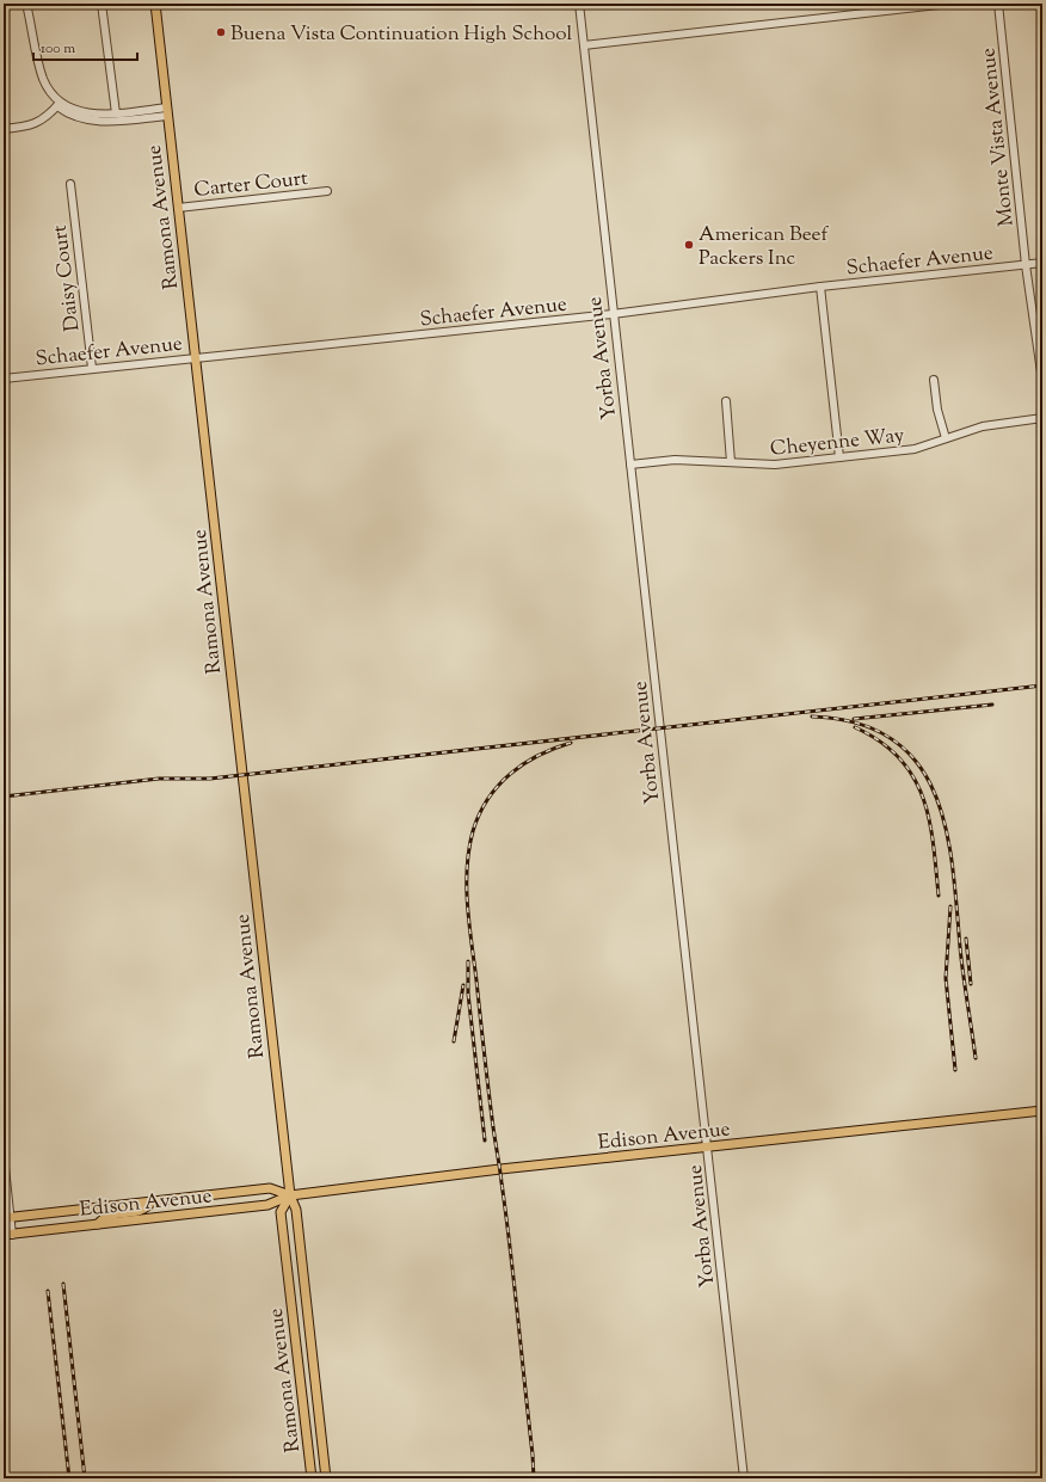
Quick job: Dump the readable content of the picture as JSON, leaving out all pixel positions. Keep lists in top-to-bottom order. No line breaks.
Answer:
{"streets":{"main road":["Ramona Avenue","Edison Avenue"],"street":["Monte Vista Avenue","Carter Court","Schaefer Avenue","Daisy Court","Yorba Avenue","Cheyenne Way"]},"crossings":[["Monte Vista Avenue","Schaefer Avenue"],["Carter Court","Ramona Avenue"],["Ramona Avenue","Schaefer Avenue"],["Ramona Avenue","Edison Avenue"],["Schaefer Avenue","Daisy Court"],["Schaefer Avenue","Yorba Avenue"],["Yorba Avenue","Cheyenne Way"],["Yorba Avenue","Edison Avenue"]],"places":["Buena Vista Continuation High School","American Beef Packers Inc"],"scale_bar":"100 m"}
